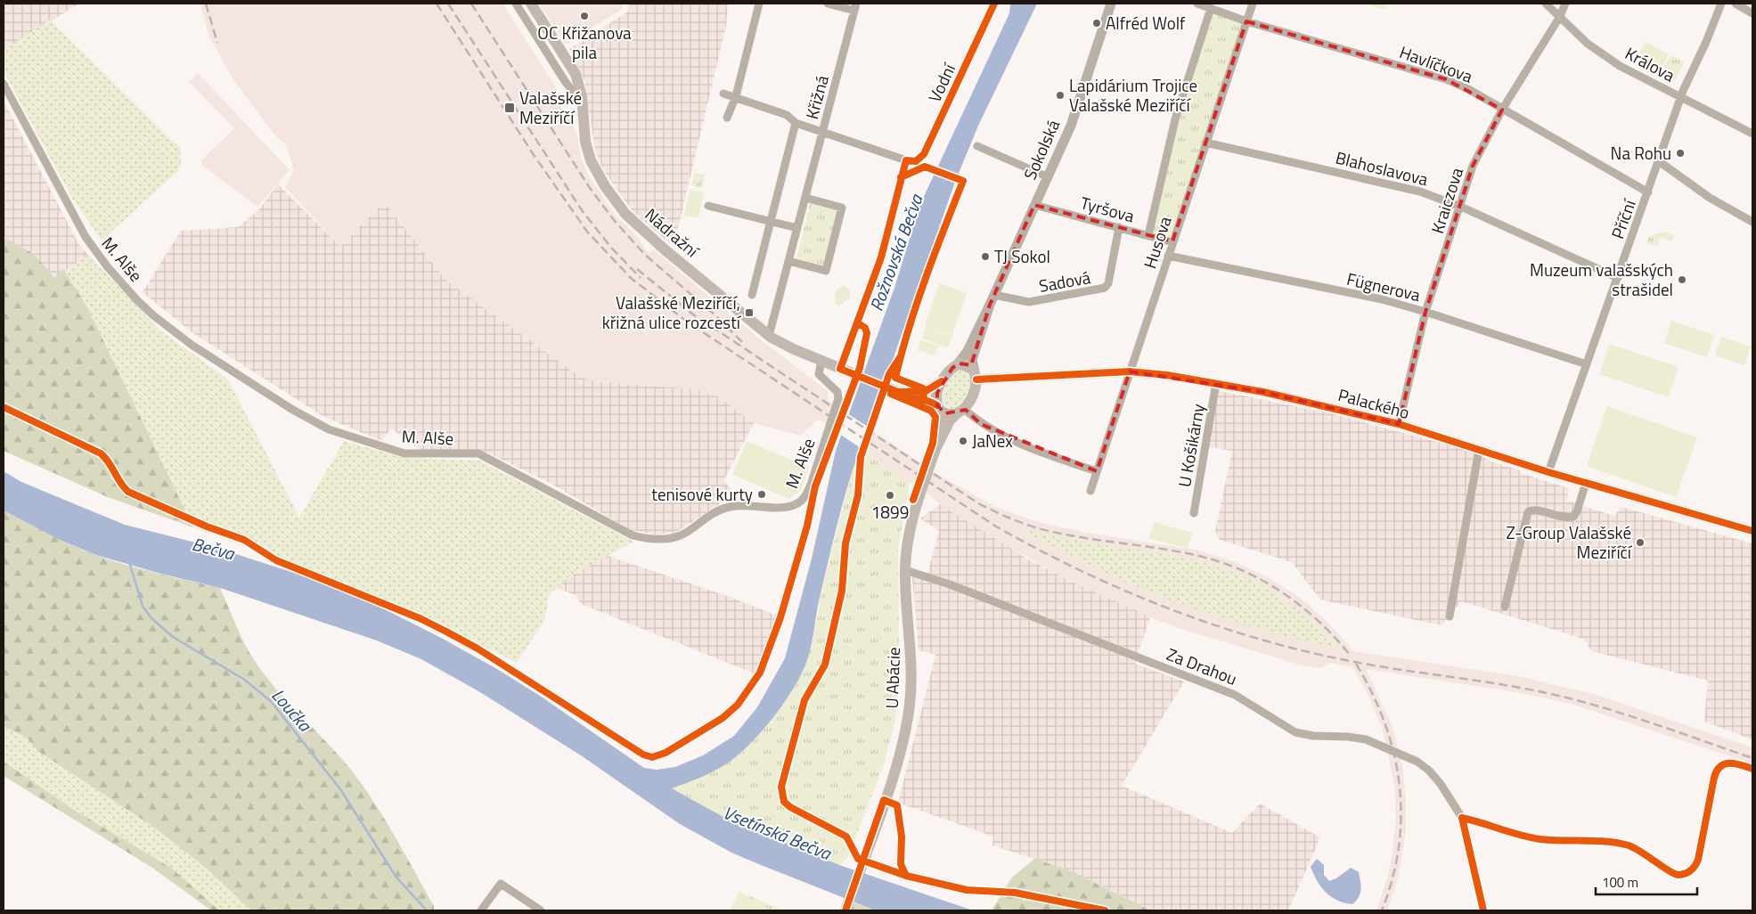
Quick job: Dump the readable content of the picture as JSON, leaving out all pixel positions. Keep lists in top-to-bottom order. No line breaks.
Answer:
{"streets":{"main road":["Sokolská","Nádražní","U Abácie"],"street":["Havlíčkova","Králova","Vodní","Křižná","Blahoslavova","Kraiczova","Tyršova","Příční","Husova","M. Alše","Sadová","Fügnerova","Palackého","U Košikárny","Za Drahou"]},"crossings":[["Havlíčkova","Kraiczova"],["Havlíčkova","Příční"],["Havlíčkova","Husova"],["Králova","Kraiczova"],["Králova","Příční"],["Vodní","Křižná"],["Křižná","Nádražní"],["Sokolská","Tyršova"],["Sokolská","Nádražní"],["Sokolská","Sadová"],["Sokolská","Palackého"],["Sokolská","U Abácie"],["Blahoslavova","Kraiczova"],["Blahoslavova","Příční"],["Blahoslavova","Husova"],["Kraiczova","Fügnerova"],["Kraiczova","Palackého"],["Tyršova","Husova"],["Tyršova","Sadová"],["Příční","Fügnerova"],["Příční","Palackého"],["Nádražní","M. Alše"],["Nádražní","Palackého"],["Husova","Fügnerova"],["Husova","Palackého"],["Palackého","U Košikárny"],["Za Drahou","U Abácie"]],"water":["Rožnovská Bečva","Bečva","Loučka","Vsetínská Bečva"],"places":{"other":["OC Křižanova pila","Alfréd Wolf","Lapidárium Trojice Valašské Meziříčí","Na Rohu","TJ Sokol","Muzeum valašských strašidel","JaNex","tenisové kurty","1899","Z-Group Valašské Meziříčí"],"transit":["Valašské Meziříčí","Valašské Meziříčí, křižná ulice rozcestí"]},"scale_bar":"100 m"}
